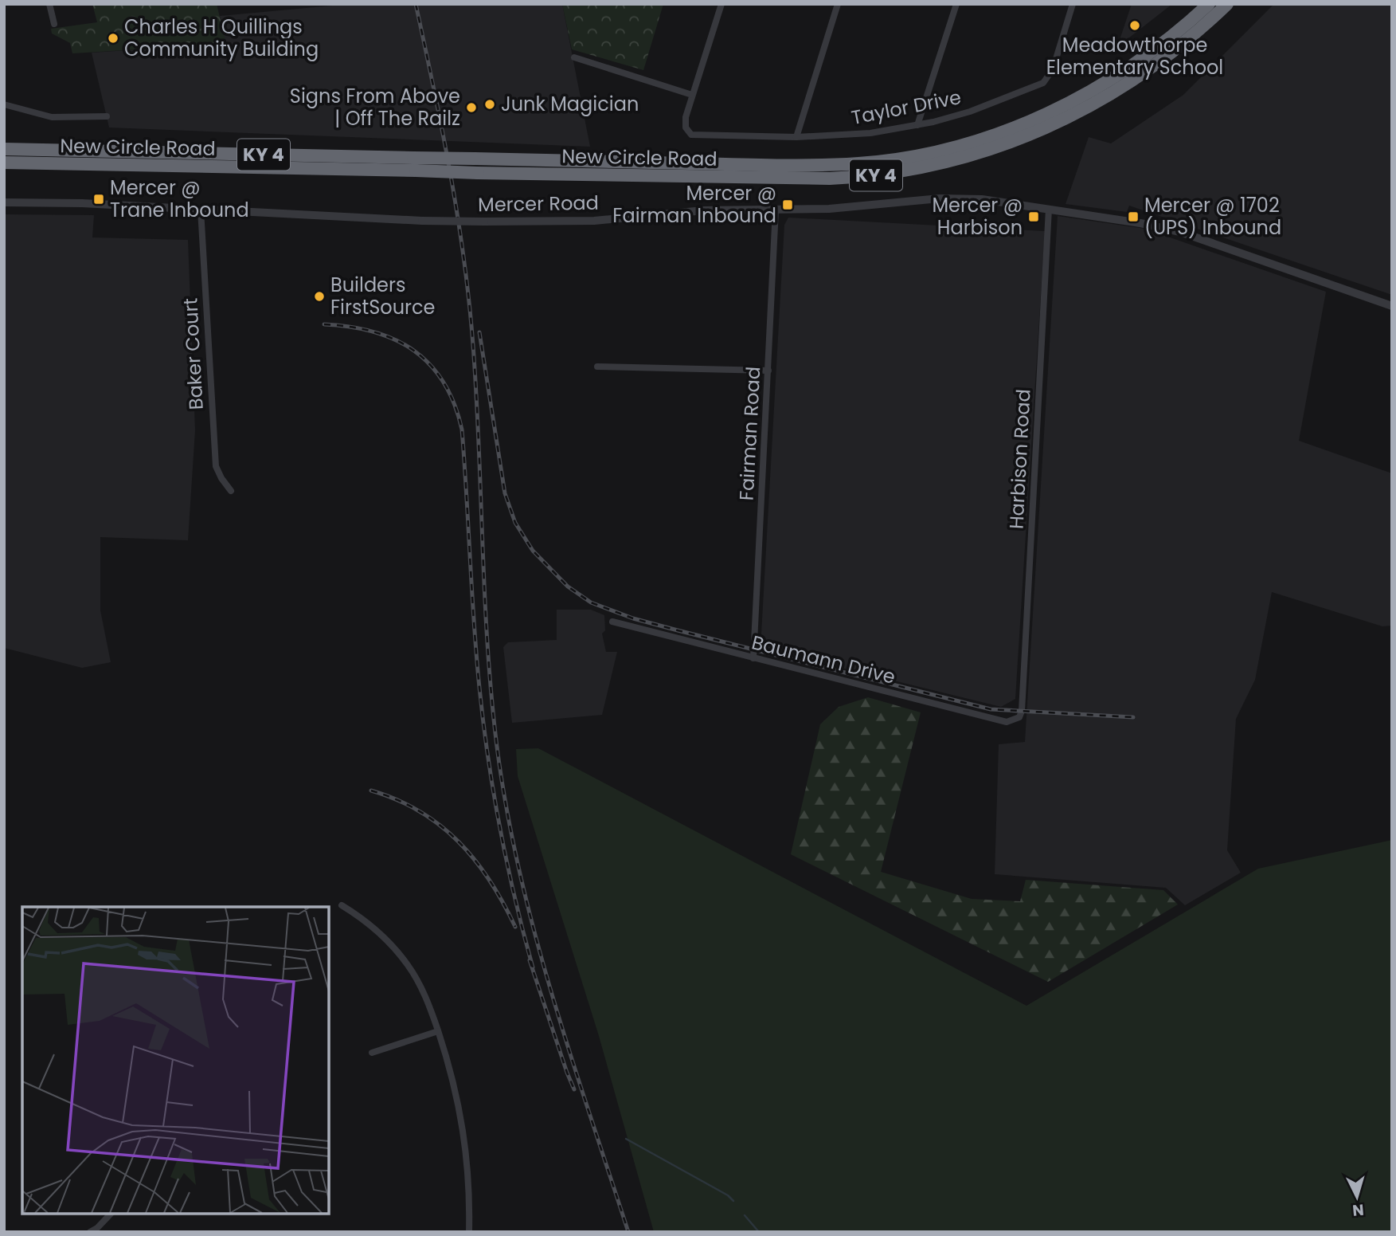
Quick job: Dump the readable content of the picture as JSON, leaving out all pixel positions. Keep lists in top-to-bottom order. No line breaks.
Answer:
{"streets":{"highway":["New Circle Road","KY 4"],"street":["Taylor Drive","Mercer Road","Baker Court","Fairman Road","Harbison Road","Baumann Drive"]},"crossings":[["Mercer Road","Baker Court"],["Mercer Road","Fairman Road"],["Mercer Road","Harbison Road"],["Fairman Road","Baumann Drive"],["Harbison Road","Baumann Drive"]],"places":{"other":["Meadowthorpe Elementary School","Charles H Quillings Community Building","Junk Magician","Signs From Above | Off The Railz","Builders FirstSource"],"transit":["Mercer @ Trane Inbound","Mercer @ Fairman Inbound","Mercer @ Harbison","Mercer @ 1702 (UPS) Inbound"]},"north":"bottom"}
